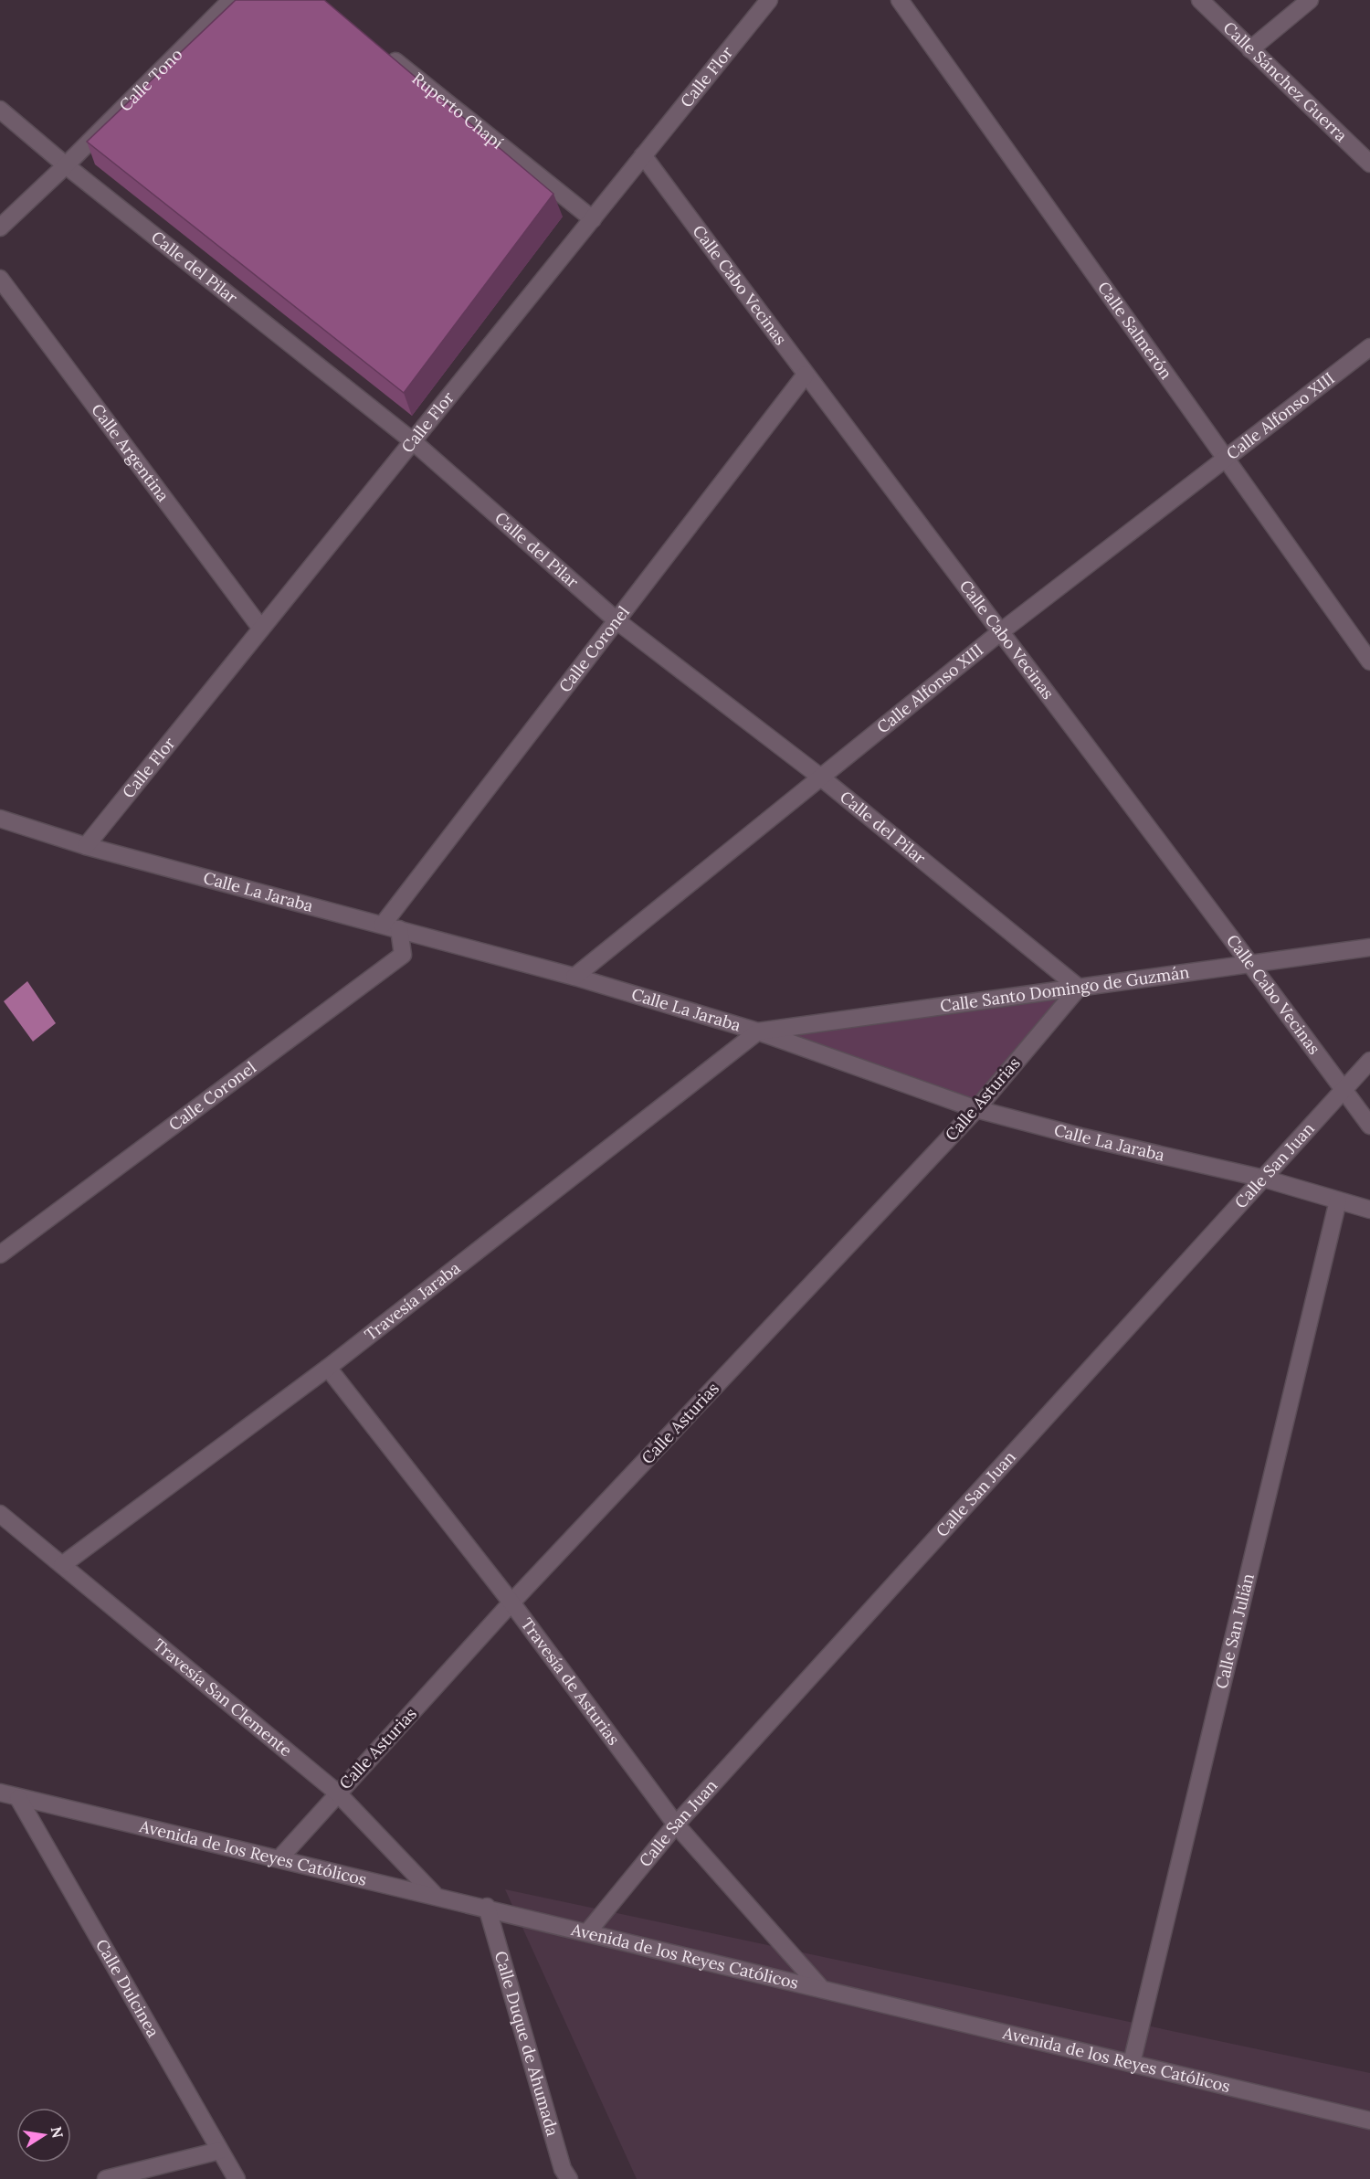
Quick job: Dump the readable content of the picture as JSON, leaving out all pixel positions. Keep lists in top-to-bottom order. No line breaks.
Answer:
{"streets":{"street":["Calle Flor","Calle Tono","Calle Sánchez Guerra","Ruperto Chapí","Calle del Pilar","Calle Cabo Vecinas","Calle Salmerón","Calle Alfonso XIII","Calle Argentina","Calle Coronel","Calle La Jaraba","Calle Santo Domingo de Guzmán","Calle Asturias","Calle San Juan","Travesía Jaraba","Calle San Julián","Travesía de Asturias","Travesía San Clemente","Avenida de los Reyes Católicos","Calle Dulcinea","Calle Duque de Ahumada"]},"crossings":[["Calle Flor","Ruperto Chapí"],["Calle Flor","Calle del Pilar"],["Calle Flor","Calle Cabo Vecinas"],["Calle Flor","Calle Argentina"],["Calle Flor","Calle La Jaraba"],["Calle Tono","Calle del Pilar"],["Calle del Pilar","Calle Alfonso XIII"],["Calle del Pilar","Calle Coronel"],["Calle del Pilar","Calle Santo Domingo de Guzmán"],["Calle del Pilar","Calle Asturias"],["Calle Cabo Vecinas","Calle Alfonso XIII"],["Calle Cabo Vecinas","Calle Coronel"],["Calle Cabo Vecinas","Calle Santo Domingo de Guzmán"],["Calle Cabo Vecinas","Calle San Juan"],["Calle Salmerón","Calle Alfonso XIII"],["Calle Alfonso XIII","Calle La Jaraba"],["Calle Coronel","Calle La Jaraba"],["Calle La Jaraba","Calle Santo Domingo de Guzmán"],["Calle La Jaraba","Calle Asturias"],["Calle La Jaraba","Calle San Juan"],["Calle La Jaraba","Travesía Jaraba"],["Calle La Jaraba","Calle San Julián"],["Calle Santo Domingo de Guzmán","Calle Asturias"],["Calle Santo Domingo de Guzmán","Travesía Jaraba"],["Calle Asturias","Travesía de Asturias"],["Calle Asturias","Travesía San Clemente"],["Calle Asturias","Avenida de los Reyes Católicos"],["Calle San Juan","Travesía de Asturias"],["Calle San Juan","Avenida de los Reyes Católicos"],["Travesía Jaraba","Travesía de Asturias"],["Travesía Jaraba","Travesía San Clemente"],["Calle San Julián","Avenida de los Reyes Católicos"],["Travesía de Asturias","Avenida de los Reyes Católicos"],["Travesía San Clemente","Avenida de los Reyes Católicos"],["Avenida de los Reyes Católicos","Calle Dulcinea"],["Avenida de los Reyes Católicos","Calle Duque de Ahumada"]],"north":"right"}
